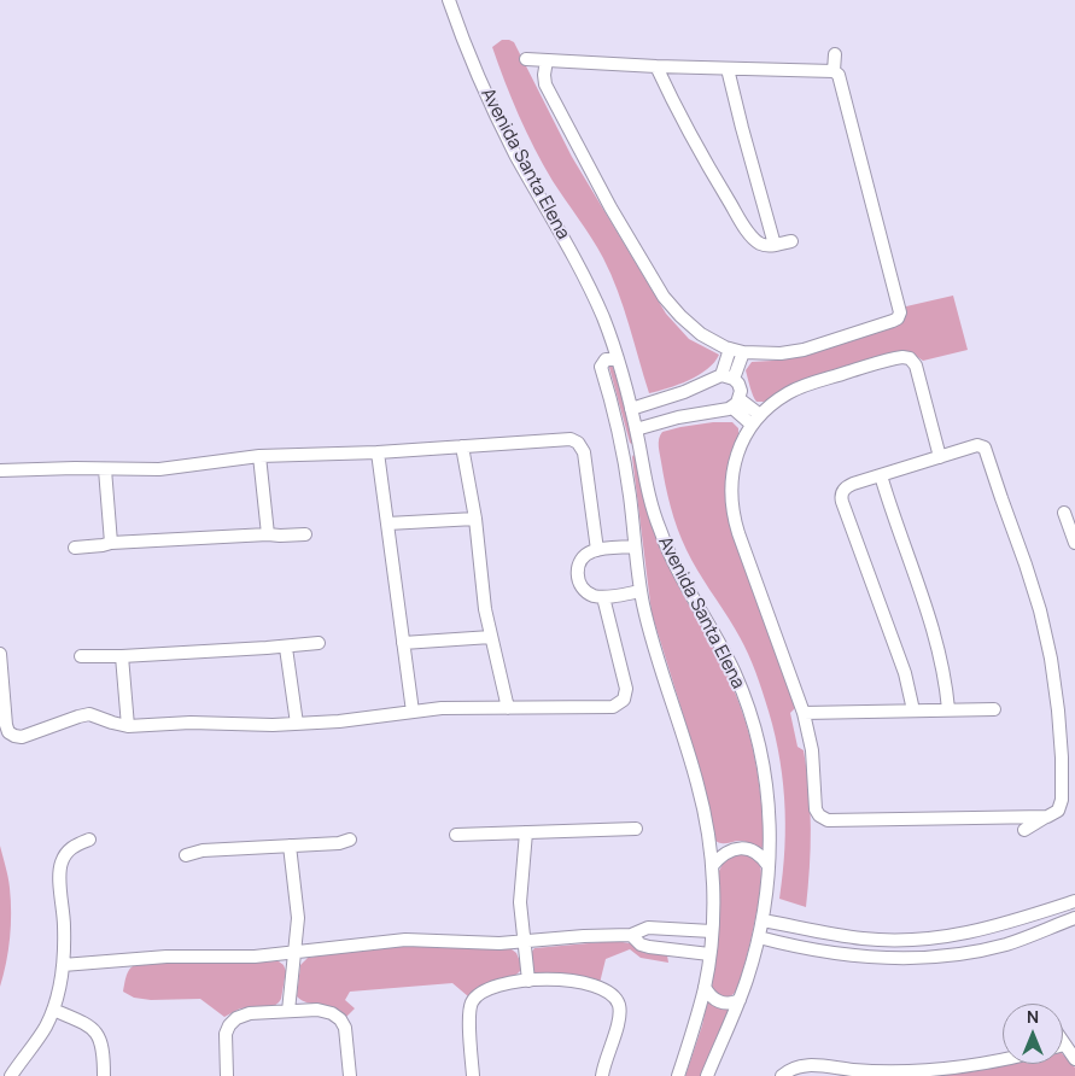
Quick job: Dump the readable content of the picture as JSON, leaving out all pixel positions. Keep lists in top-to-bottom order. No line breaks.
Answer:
{"streets":{"street":["Avenida Santa Elena"]},"north":"top"}
